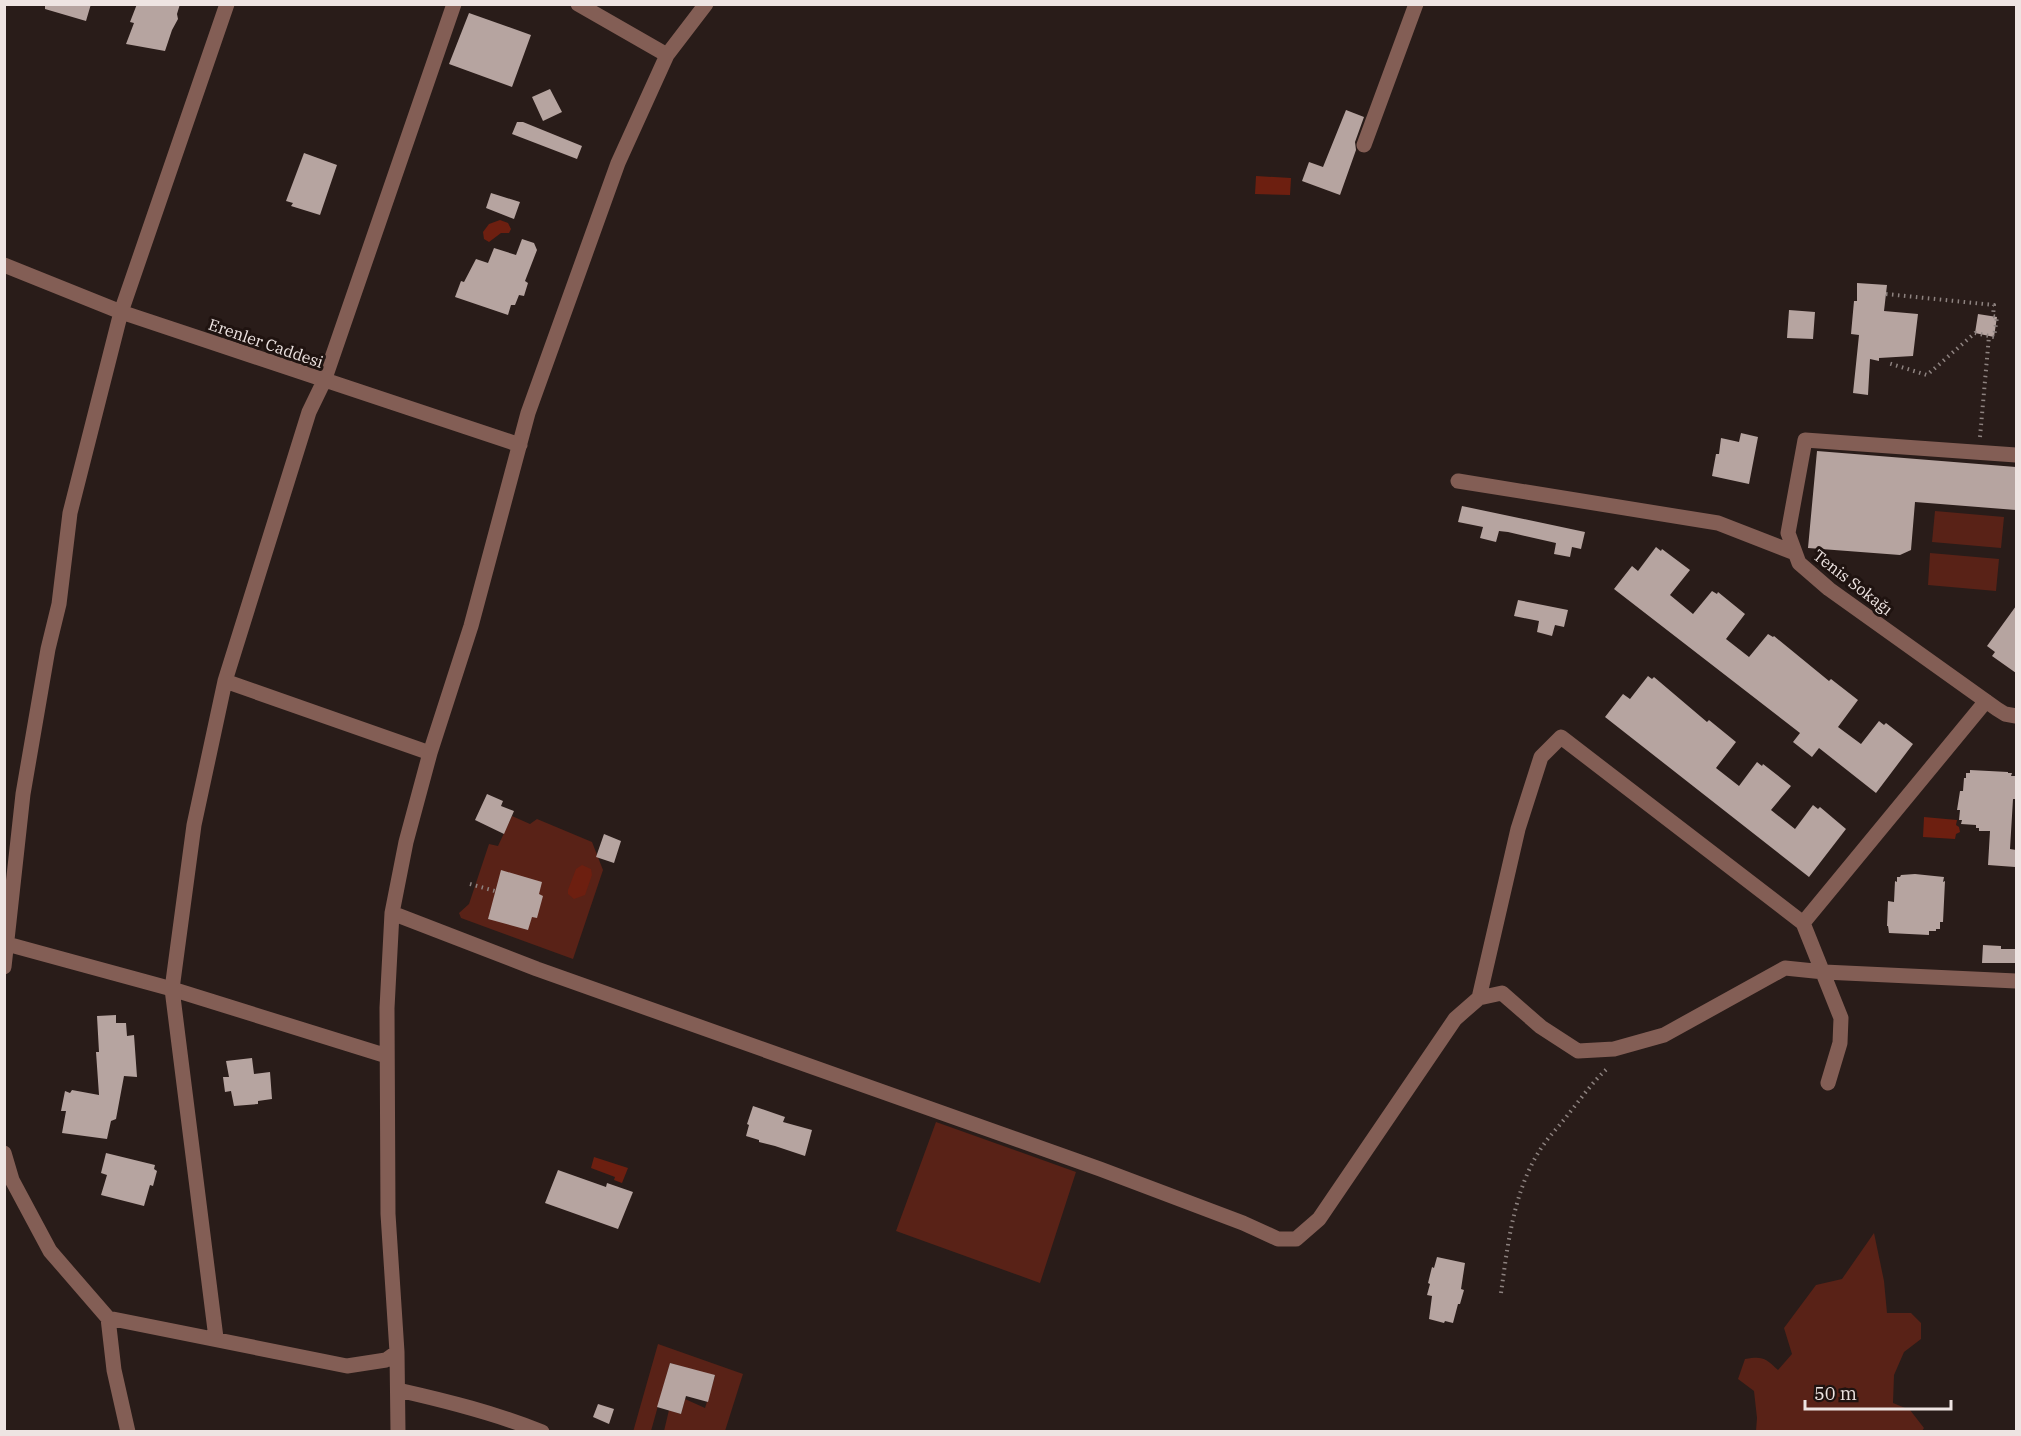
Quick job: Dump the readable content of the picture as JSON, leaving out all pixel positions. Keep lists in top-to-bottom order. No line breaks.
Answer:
{"streets":{"street":["Erenler Caddesi","Tenis Sokağı"]},"scale_bar":"50 m"}
